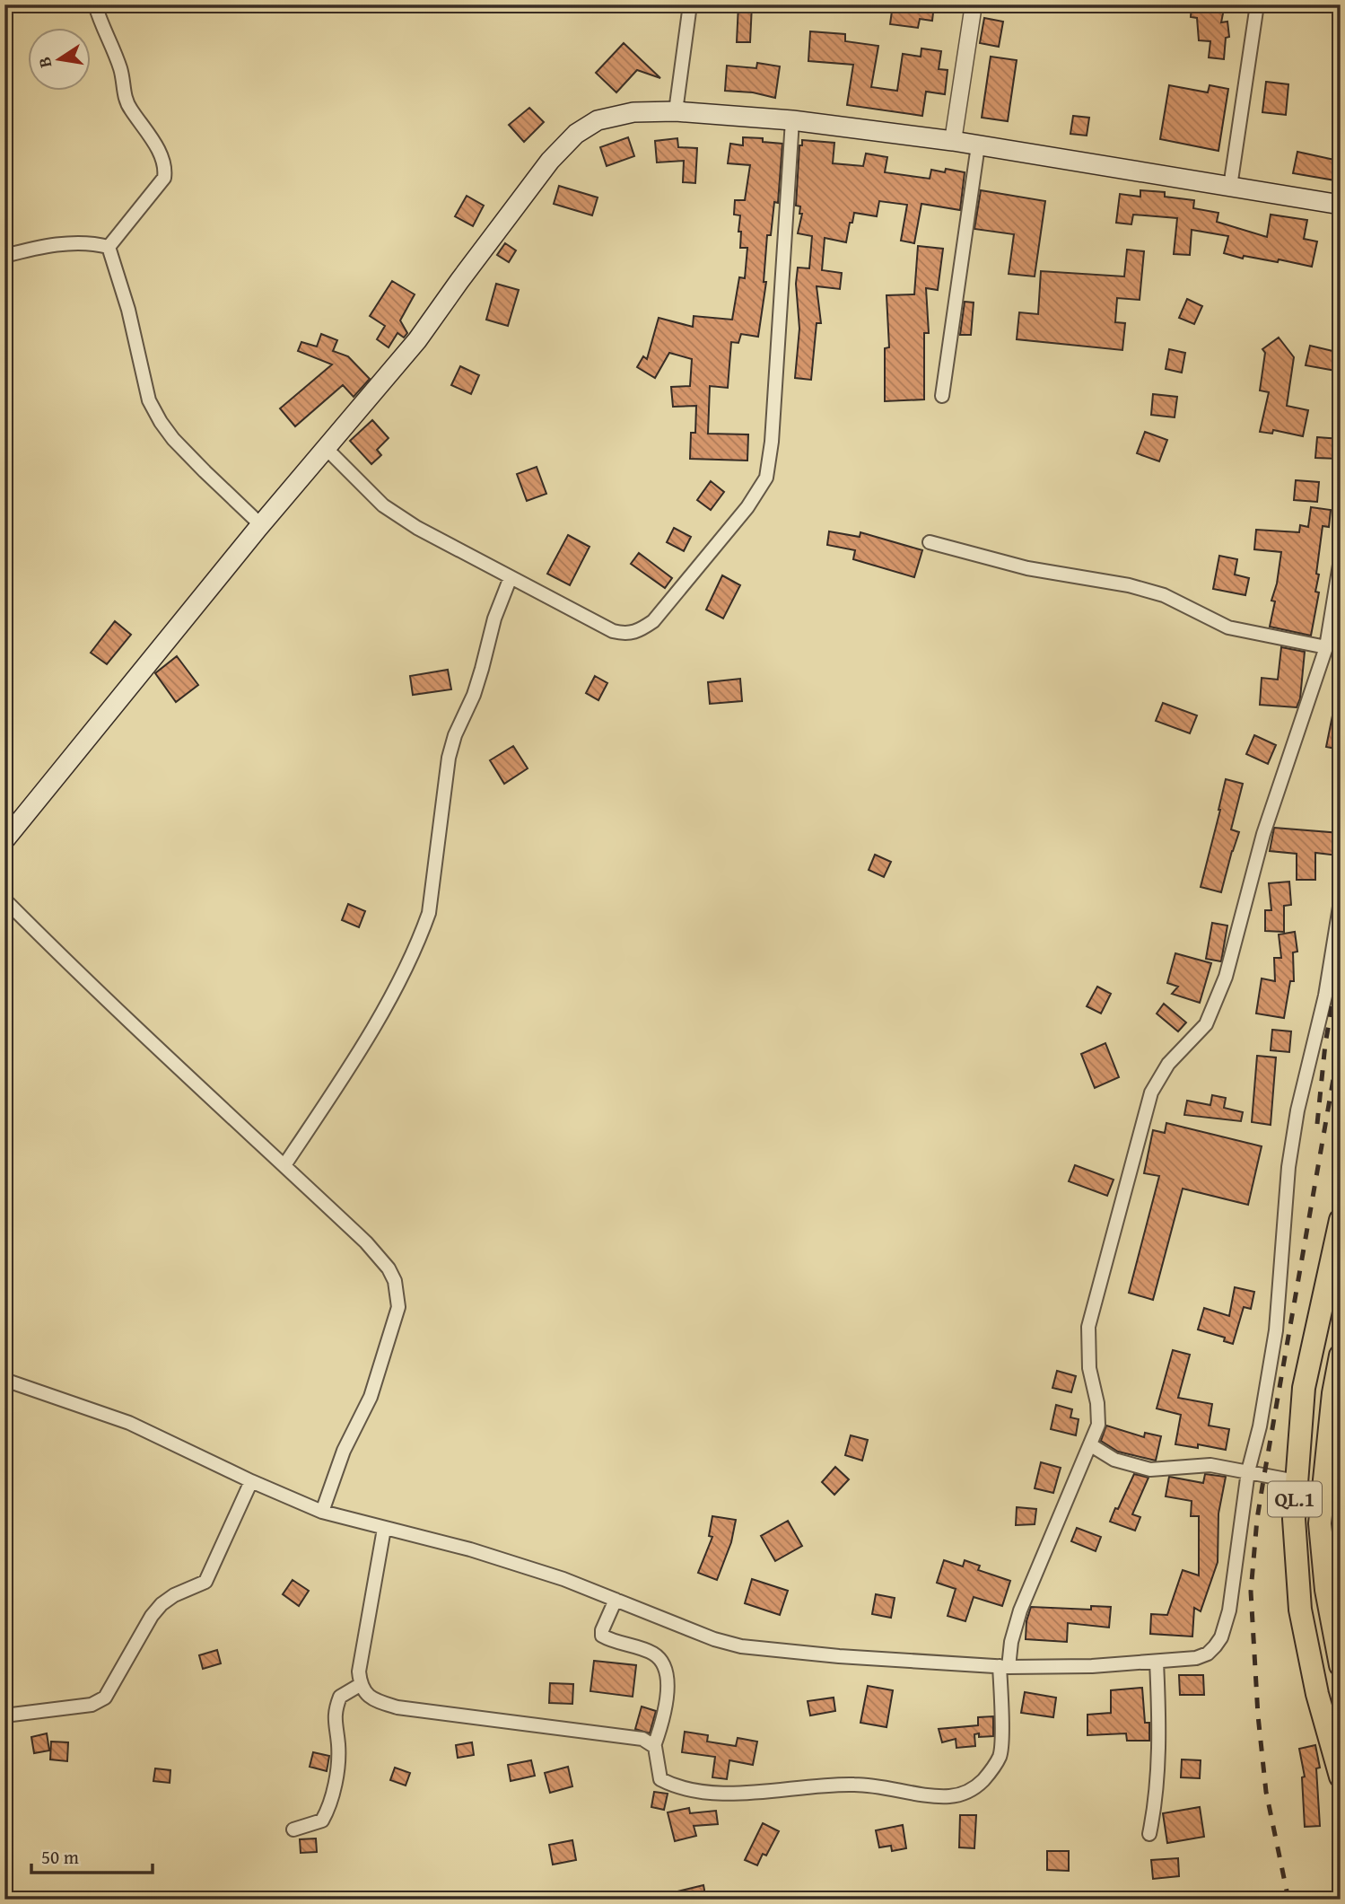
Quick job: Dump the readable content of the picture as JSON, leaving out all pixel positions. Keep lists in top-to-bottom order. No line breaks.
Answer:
{"streets":{"highway":["QL.1"]},"scale_bar":"50 m","north":"left"}
